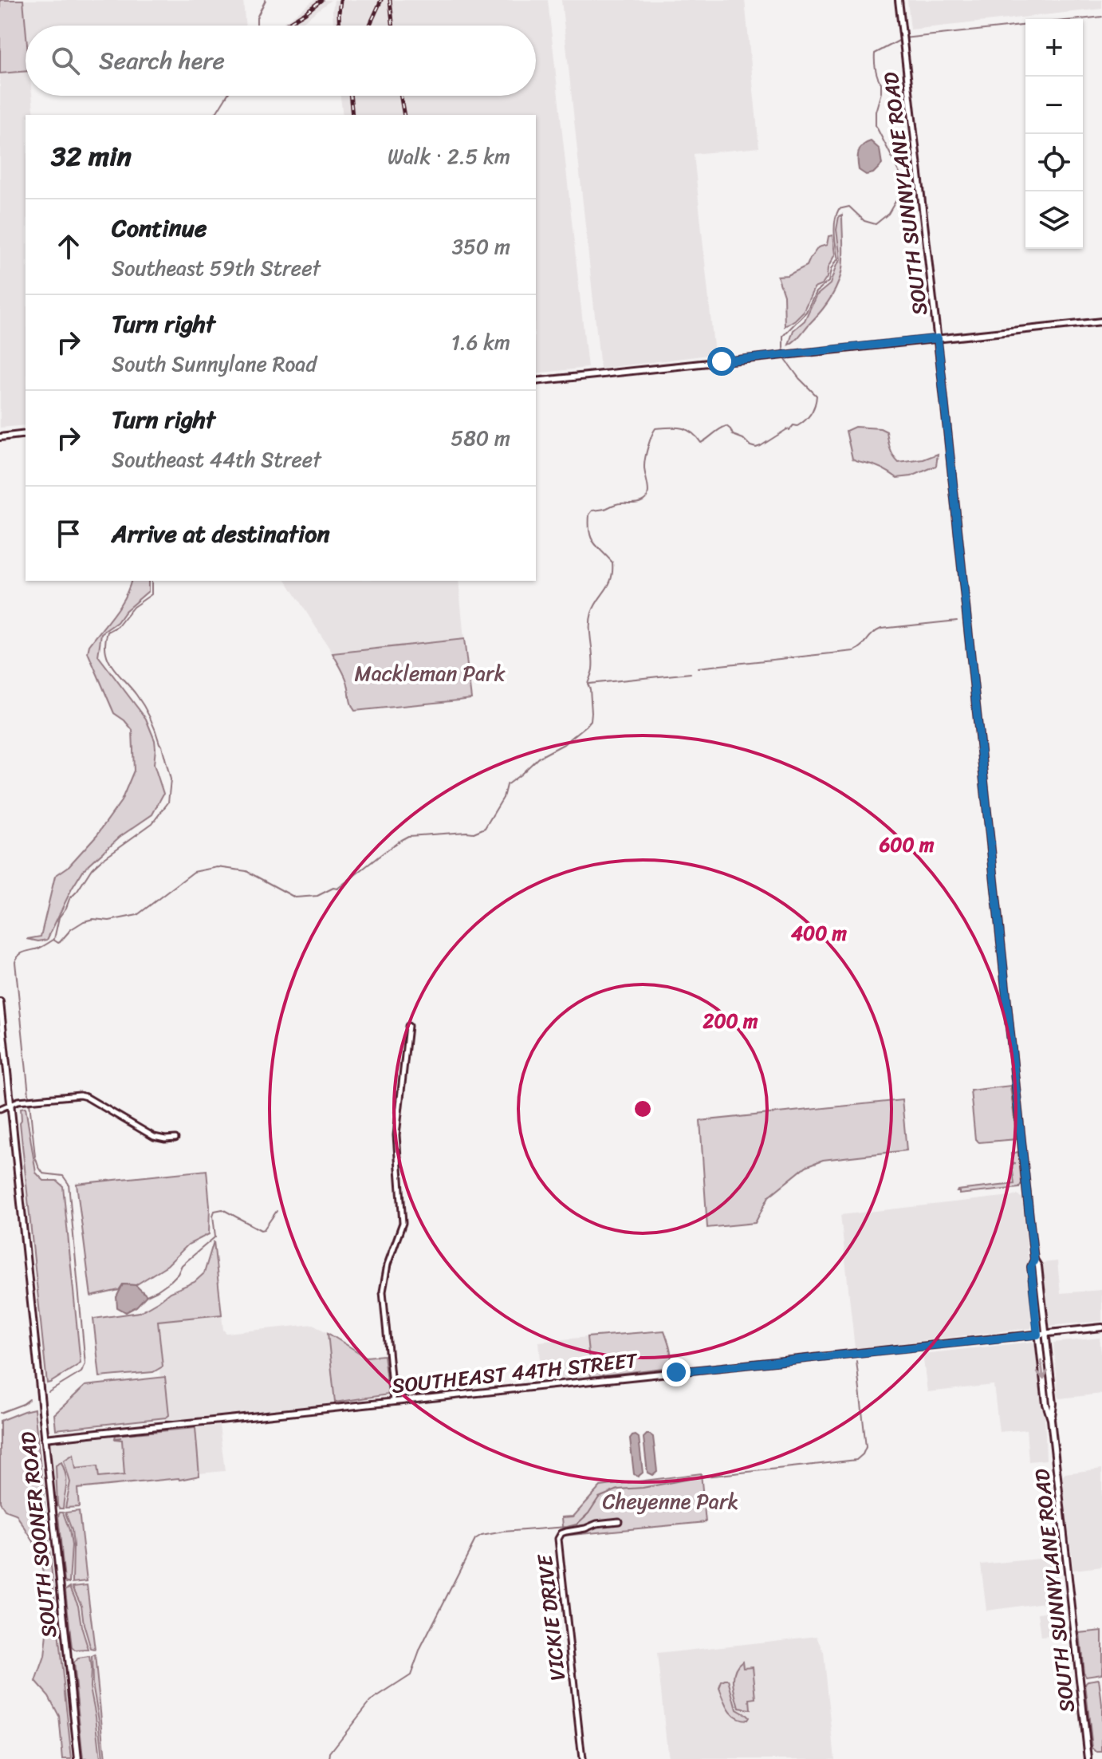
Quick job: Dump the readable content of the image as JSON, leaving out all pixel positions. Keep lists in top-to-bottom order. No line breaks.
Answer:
{"streets":{"main road":["SOUTH SUNNYLANE ROAD","SOUTHEAST 44TH STREET","SOUTH SOONER ROAD"],"street":["VICKIE DRIVE"]},"crossings":[["SOUTH SUNNYLANE ROAD","SOUTHEAST 44TH STREET"],["SOUTHEAST 44TH STREET","SOUTH SOONER ROAD"]],"parks":["Mackleman Park","Cheyenne Park"],"page":{"map_buttons":["+","−"],"search":"Search here","heading":["32 min","Walk · 2.5 km"],"list":[["Continue","Southeast 59th Street","350 m"],["Turn right","South Sunnylane Road","1.6 km"],["Turn right","Southeast 44th Street","580 m"],"Arrive at destination"]},"rings":["600 m","400 m","200 m"]}
